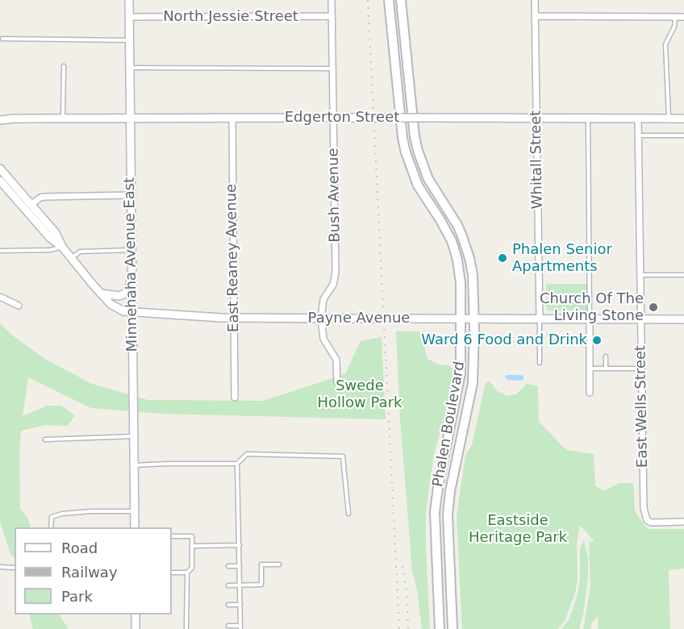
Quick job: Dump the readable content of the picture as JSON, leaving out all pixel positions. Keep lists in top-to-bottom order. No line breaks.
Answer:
{"streets":{"main road":["Phalen Boulevard"],"street":["North Jessie Street","Edgerton Street","Whitall Street","Bush Avenue","East Reaney Avenue","Minnehaha Avenue East","Payne Avenue","East Wells Street"]},"crossings":[["North Jessie Street","Bush Avenue"],["North Jessie Street","Minnehaha Avenue East"],["Edgerton Street","Whitall Street"],["Edgerton Street","East Reaney Avenue"],["Edgerton Street","Minnehaha Avenue East"],["Edgerton Street","East Wells Street"],["Whitall Street","Payne Avenue"],["Bush Avenue","Payne Avenue"],["East Reaney Avenue","Payne Avenue"],["Minnehaha Avenue East","Payne Avenue"],["Payne Avenue","East Wells Street"],["Payne Avenue","Phalen Boulevard"]],"parks":["Swede Hollow Park","Eastside Heritage Park"],"places":["Phalen Senior Apartments","Church Of The Living Stone","Ward 6 Food and Drink"],"legend":["Road","Railway","Park"]}
